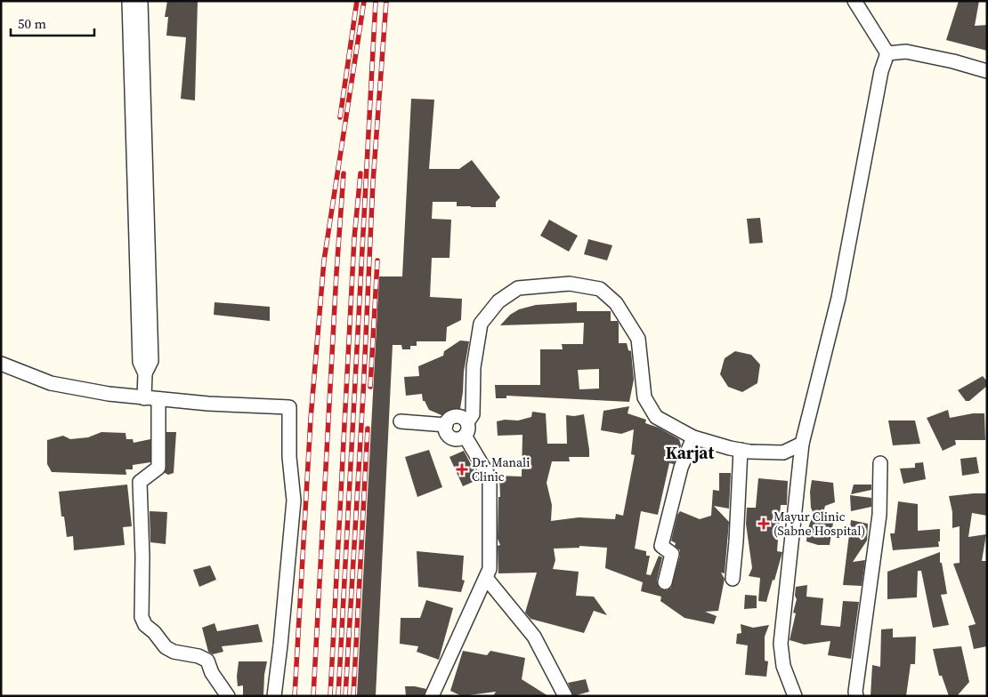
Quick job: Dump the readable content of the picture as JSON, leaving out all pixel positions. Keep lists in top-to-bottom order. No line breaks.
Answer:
{"districts":["Karjat"],"places":{"health":["Dr. Manali Clinic","Mayur Clinic (Sabne Hospital)"]},"scale_bar":"50 m"}
